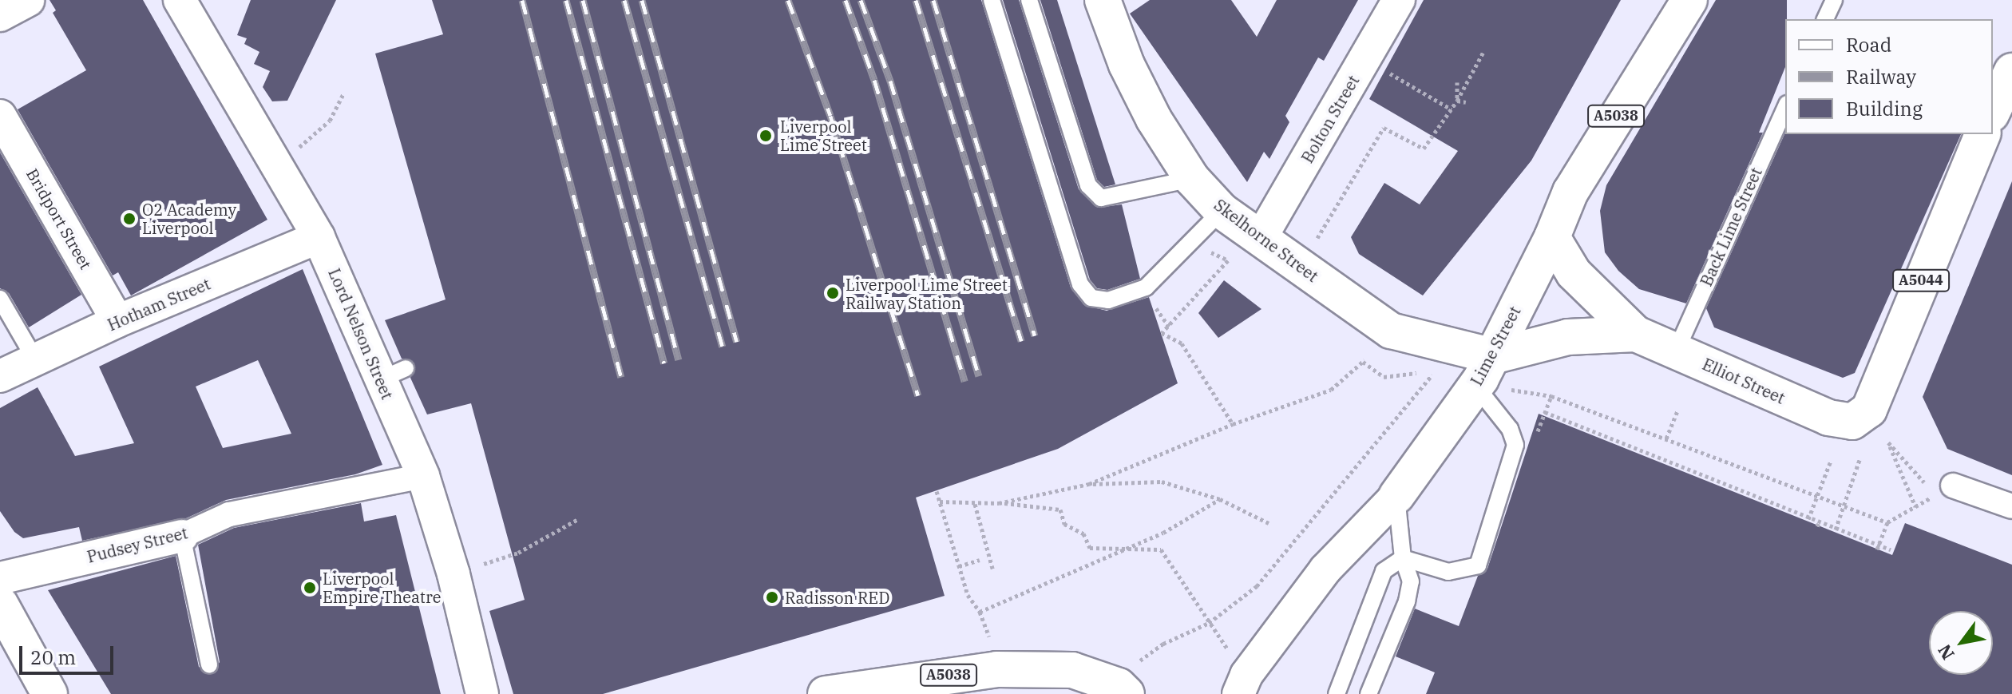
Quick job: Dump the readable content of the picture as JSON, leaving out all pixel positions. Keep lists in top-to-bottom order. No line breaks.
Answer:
{"streets":{"main road":["A5038","Skelhorne Street","A5044","Lime Street","Elliot Street"],"street":["Bolton Street","Bridport Street","Hotham Street","Lord Nelson Street","Pudsey Street"],"lane":["Back Lime Street"]},"crossings":[["Bolton Street","Skelhorne Street"],["Bridport Street","Hotham Street"],["Back Lime Street","Elliot Street"],["Skelhorne Street","Lime Street"],["Skelhorne Street","Elliot Street"],["Hotham Street","Lord Nelson Street"],["Lord Nelson Street","Pudsey Street"],["Lime Street","Elliot Street"]],"places":["Liverpool Lime Street","O2 Academy Liverpool","Liverpool Lime Street Railway Station","Liverpool Empire Theatre","Radisson RED"],"legend":["Road","Railway","Building"],"scale_bar":"20 m","north":"bottom left"}
